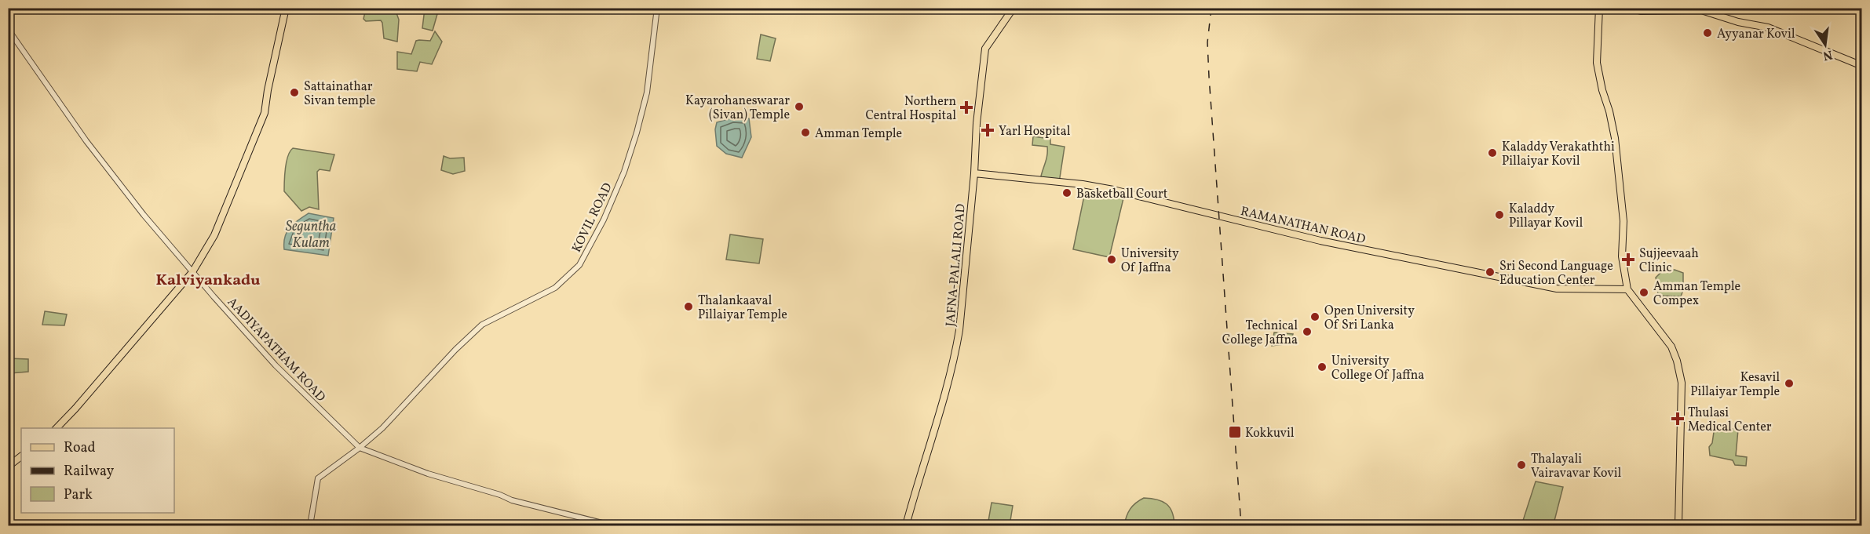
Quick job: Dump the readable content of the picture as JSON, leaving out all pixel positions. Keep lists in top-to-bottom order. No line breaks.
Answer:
{"streets":{"main road":["RAMANATHAN ROAD","JAFNA-PALALI ROAD"],"street":["KOVIL ROAD","AADIYAPATHAM ROAD"]},"crossings":[["KOVIL ROAD","AADIYAPATHAM ROAD"],["RAMANATHAN ROAD","JAFNA-PALALI ROAD"]],"districts":["Kalviyankadu"],"water":["Seguntha Kulam"],"places":{"other":["Ayyanar Kovil","Sattainathar Sivan temple","Kayarohaneswarar (Sivan) Temple","Amman Temple","Kaladdy Verakaththi Pillaiyar Kovil","Basketball Court","Kaladdy Pillayar Kovil","University Of Jaffna","Sri Second Language Education Center","Amman Temple Compex","Thalankaaval Pillaiyar Temple","Open University Of Sri Lanka","Technical College Jaffna","University College Of Jaffna","Kesavil Pillaiyar Temple","Thalayali Vairavavar Kovil"],"health":["Northern Central Hospital","Yarl Hospital","Sujjeevaah Clinic","Thulasi Medical Center"],"transit":["Kokkuvil"]},"legend":["Road","Railway","Park"],"north":"bottom"}
